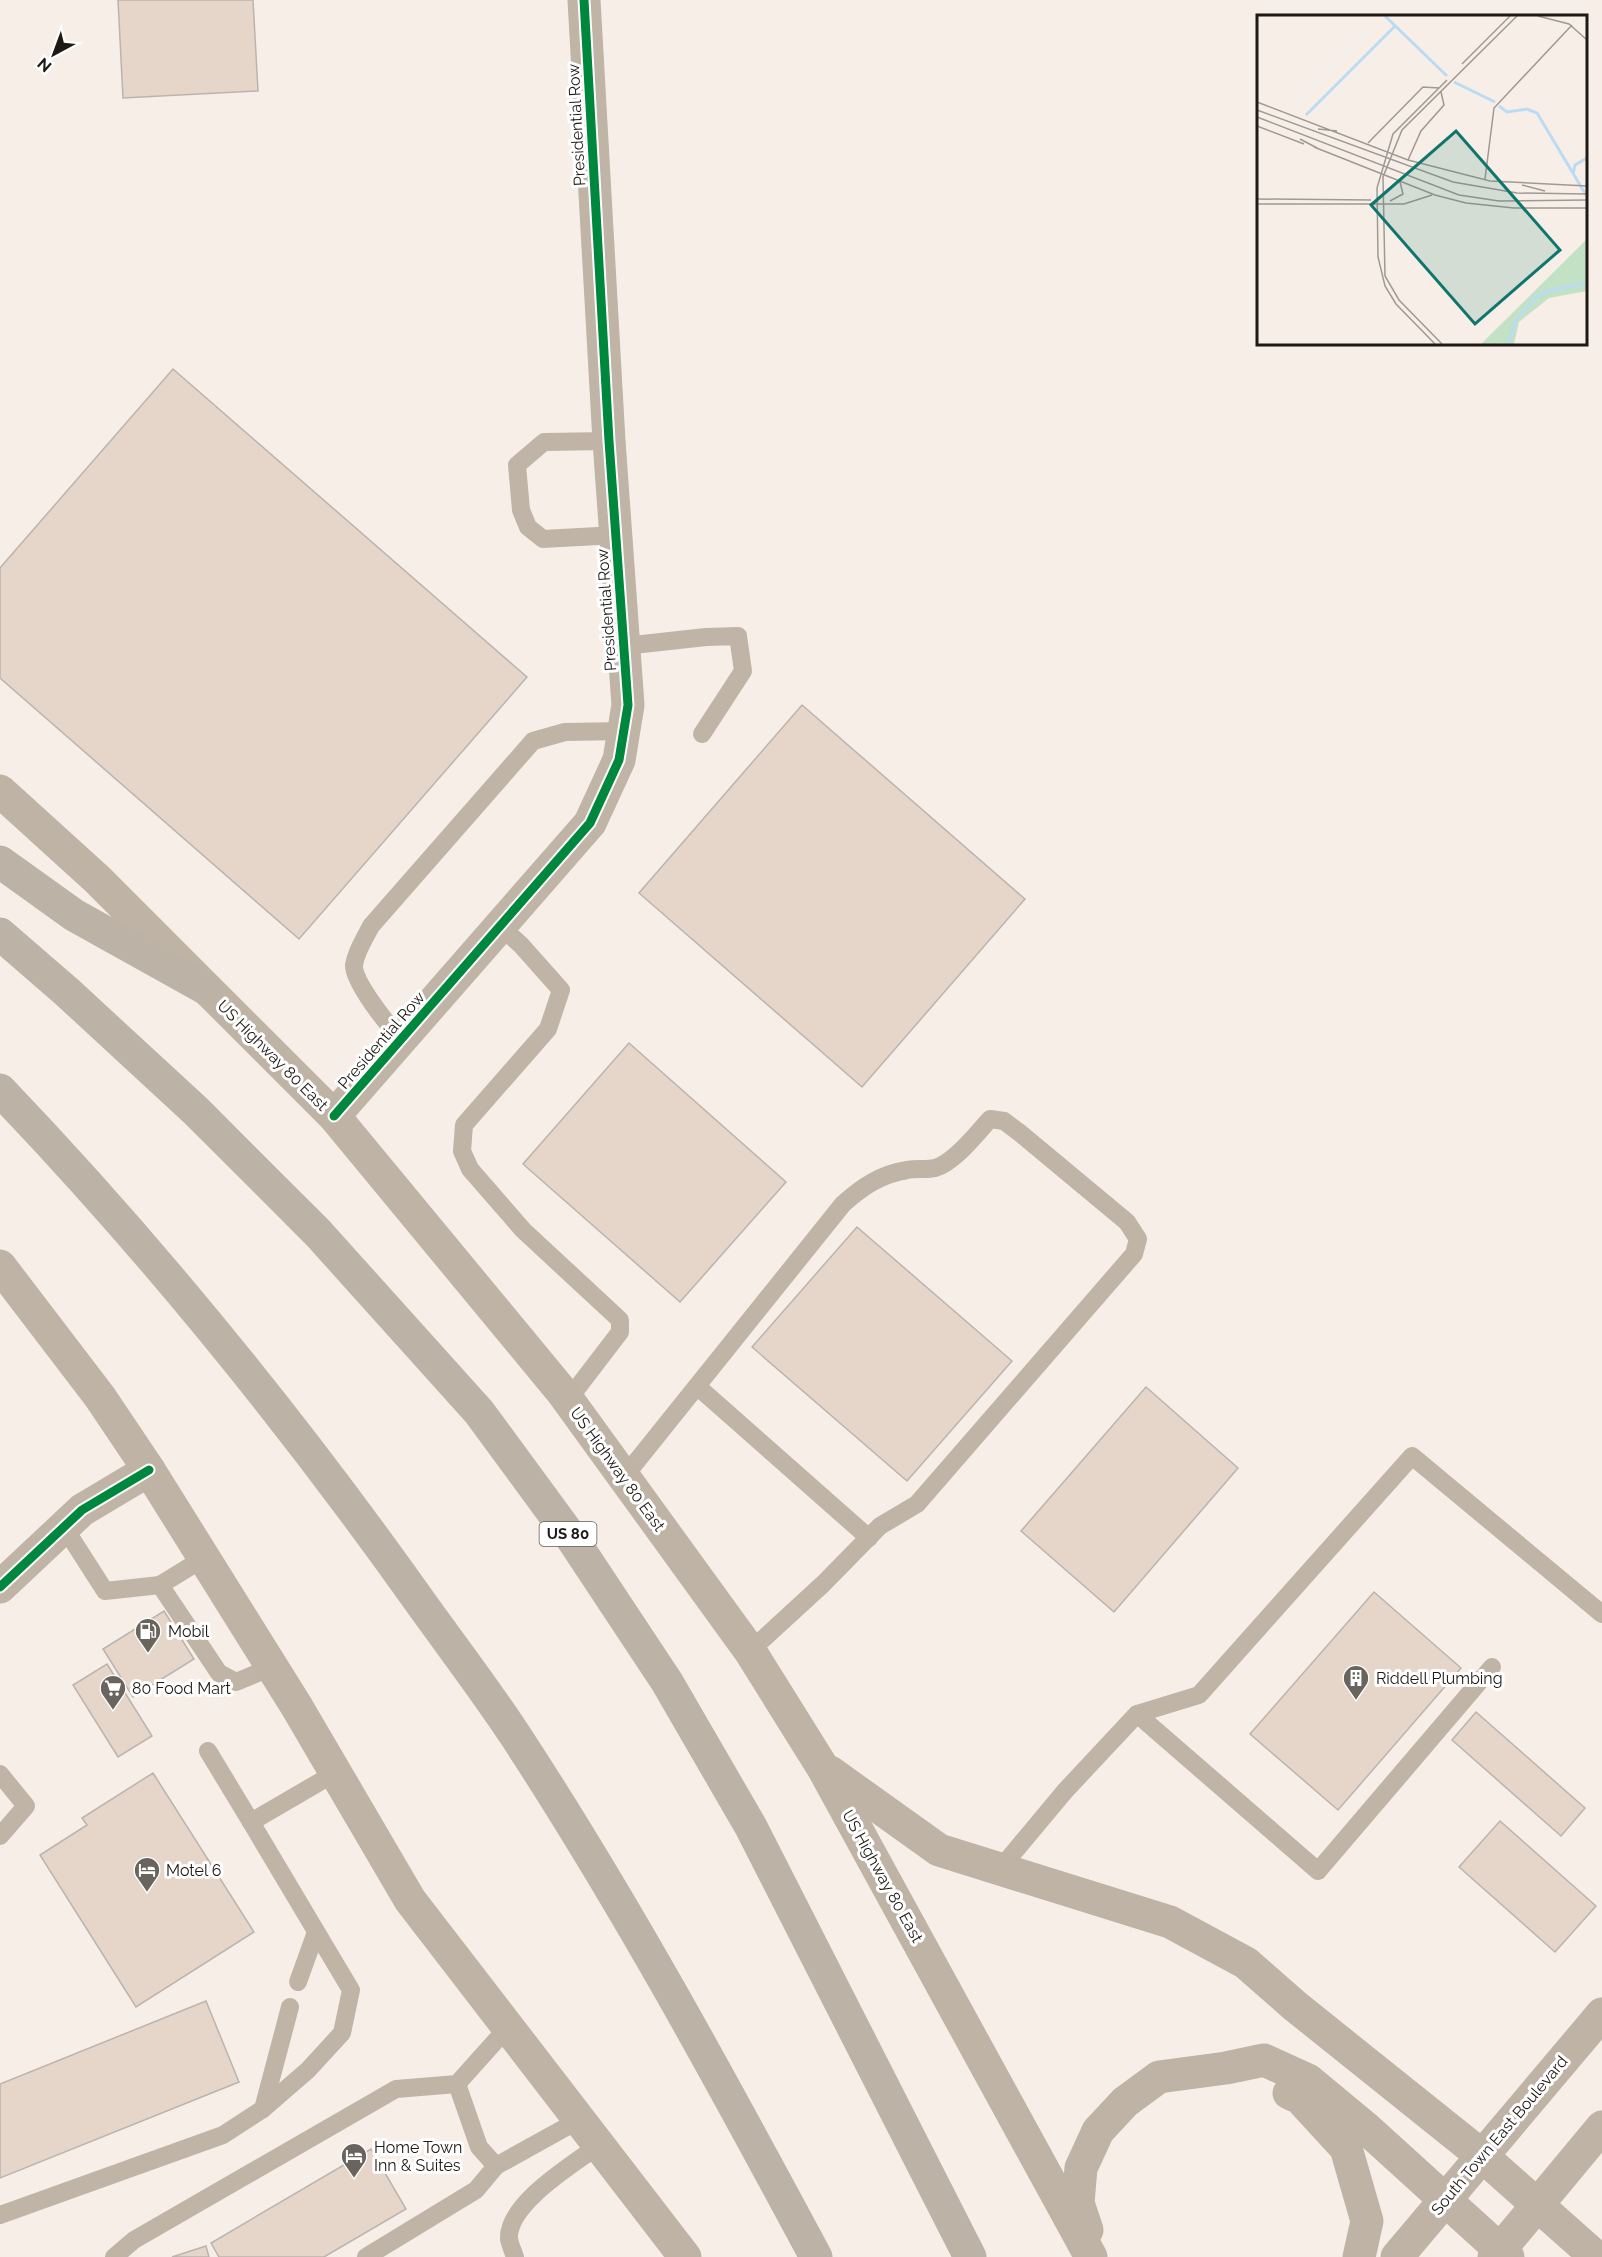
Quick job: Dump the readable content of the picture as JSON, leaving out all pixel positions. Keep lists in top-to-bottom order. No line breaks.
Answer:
{"streets":{"highway":["US 80"],"main road":["US Highway 80 East","South Town East Boulevard"],"street":["Presidential Row"]},"crossings":[["Presidential Row","US Highway 80 East"]],"places":{"fuel station":["Mobil"],"building":["Riddell Plumbing"],"supermarket":["80 Food Mart"],"hotel":["Motel 6","Home Town Inn & Suites"]},"north":"bottom left"}
